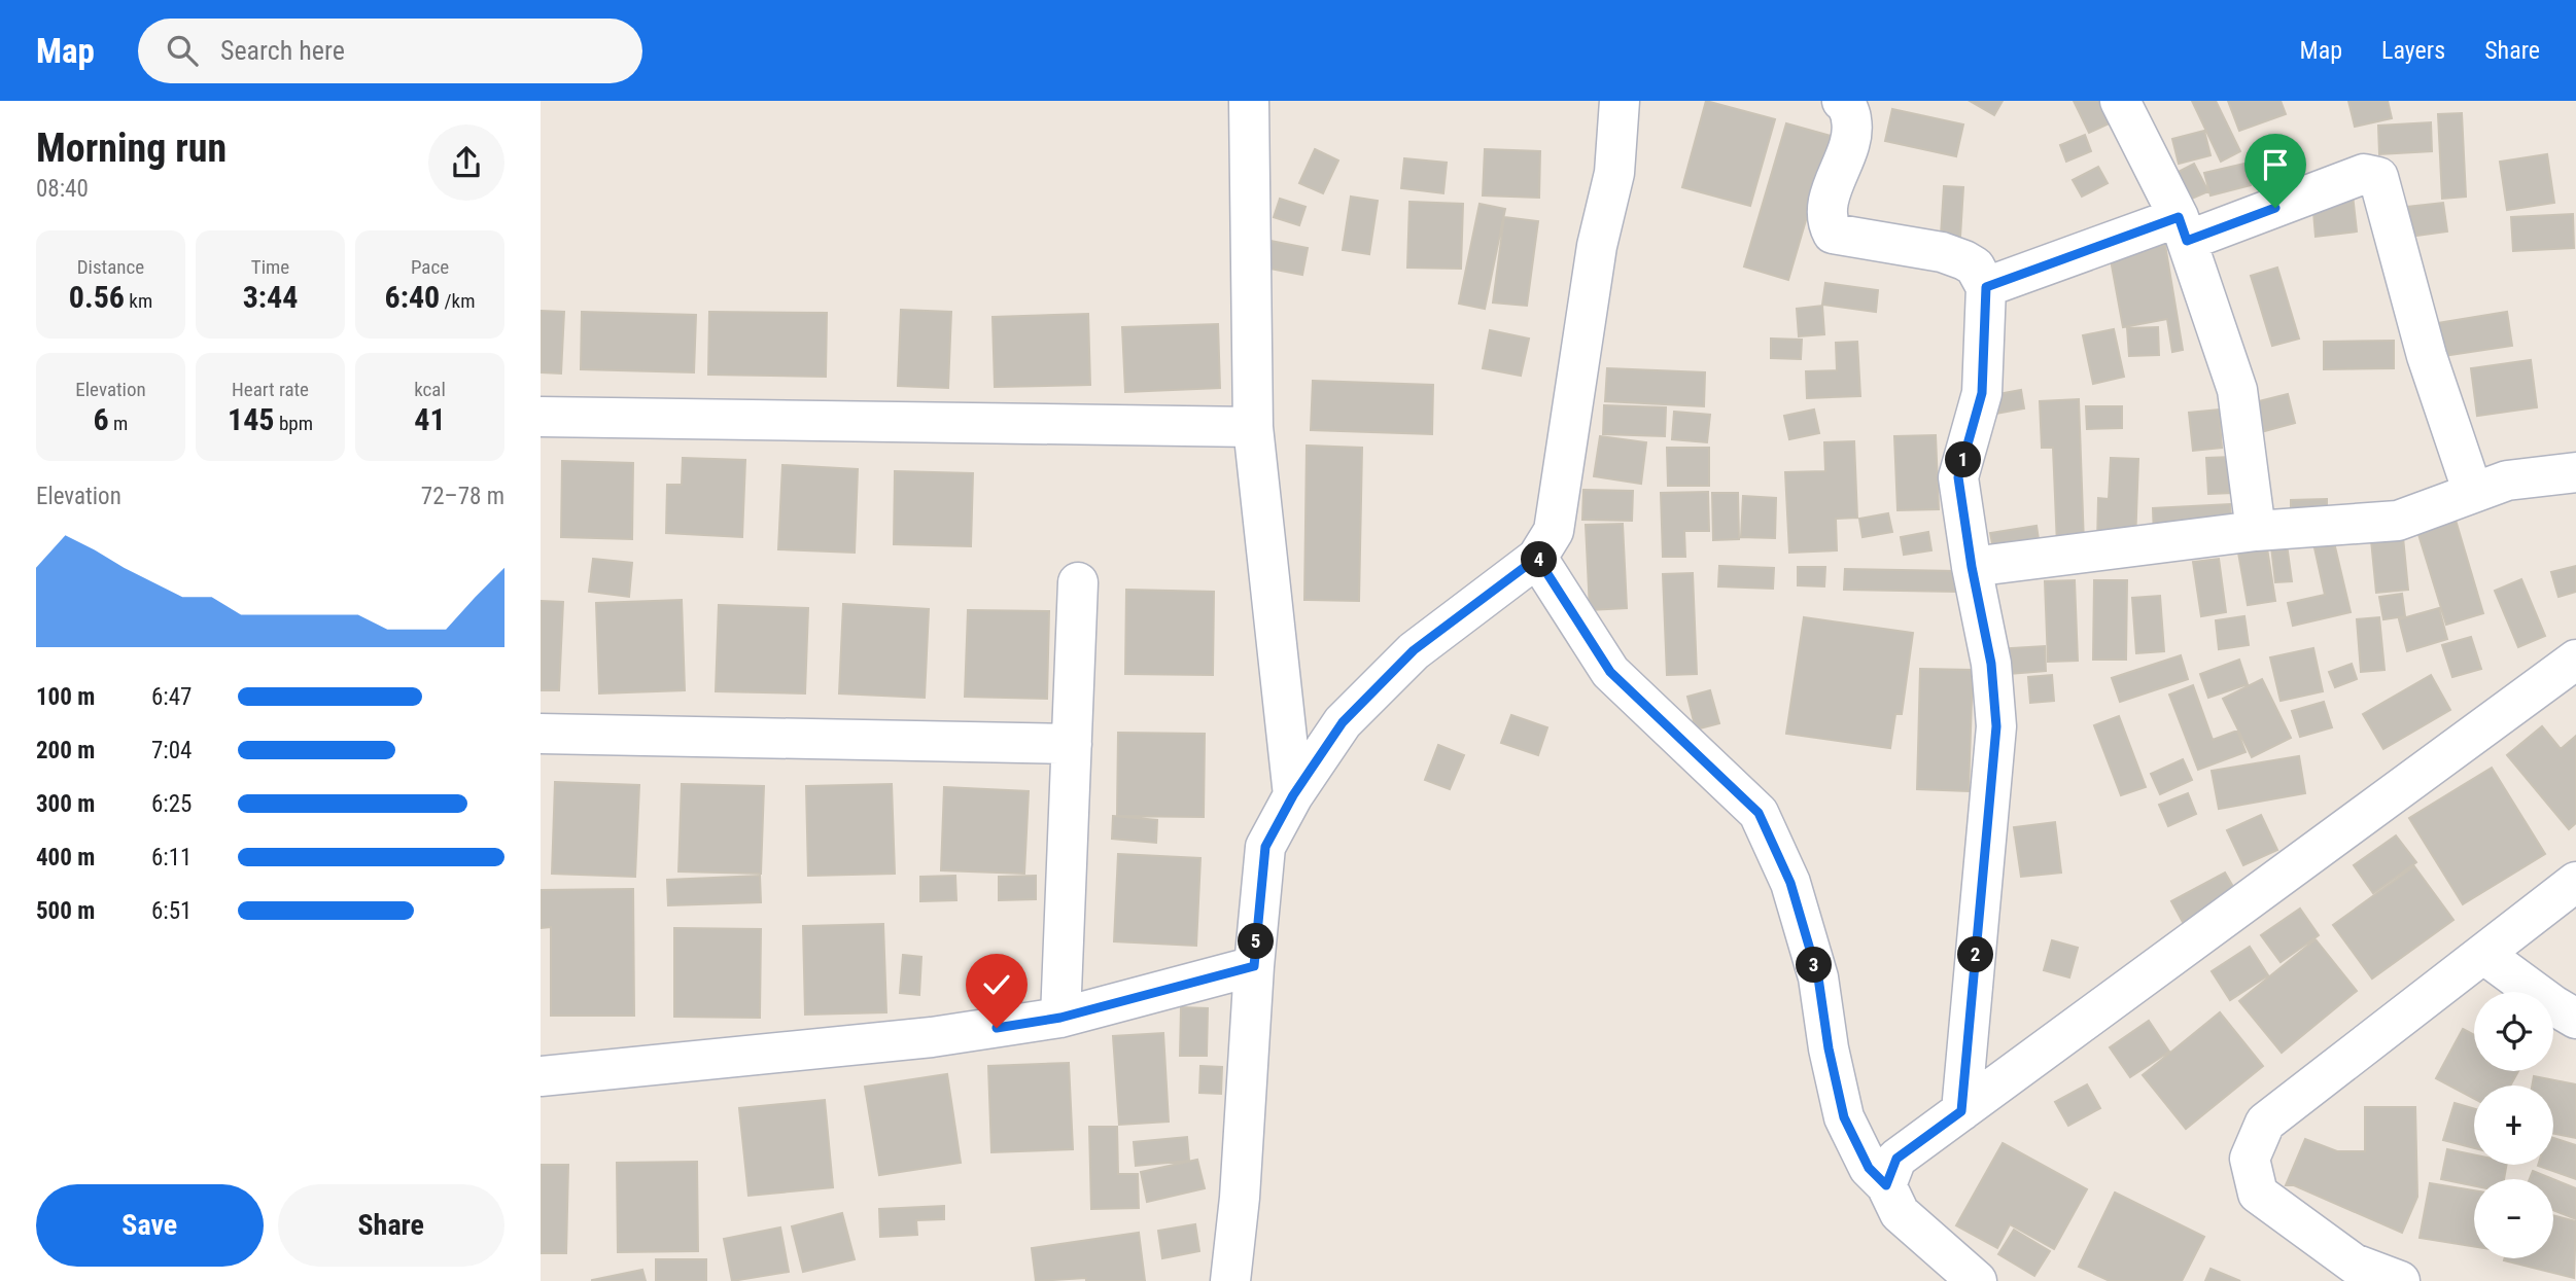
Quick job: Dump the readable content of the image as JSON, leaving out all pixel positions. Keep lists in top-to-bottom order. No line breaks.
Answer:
{"page":{"header":"Map","search":"Search here","nav":["Map","Layers","Share"],"heading":["Morning run","08:40"],"stats":[["Distance","0.56 km"],["Time","3:44"],["Pace","6:40 /km"],["Elevation","6 m"],["Heart rate","145 bpm"],["kcal","41"]],"pins":["1","4","5","2","3"],"chart":["Elevation","72–78 m"],"list":[{"name":"100 m","note":"6:47"},{"name":"200 m","note":"7:04"},{"name":"300 m","note":"6:25"},{"name":"400 m","note":"6:11"},{"name":"500 m","note":"6:51"}],"map_buttons":["+","−"],"buttons":["Save","Share"]}}
